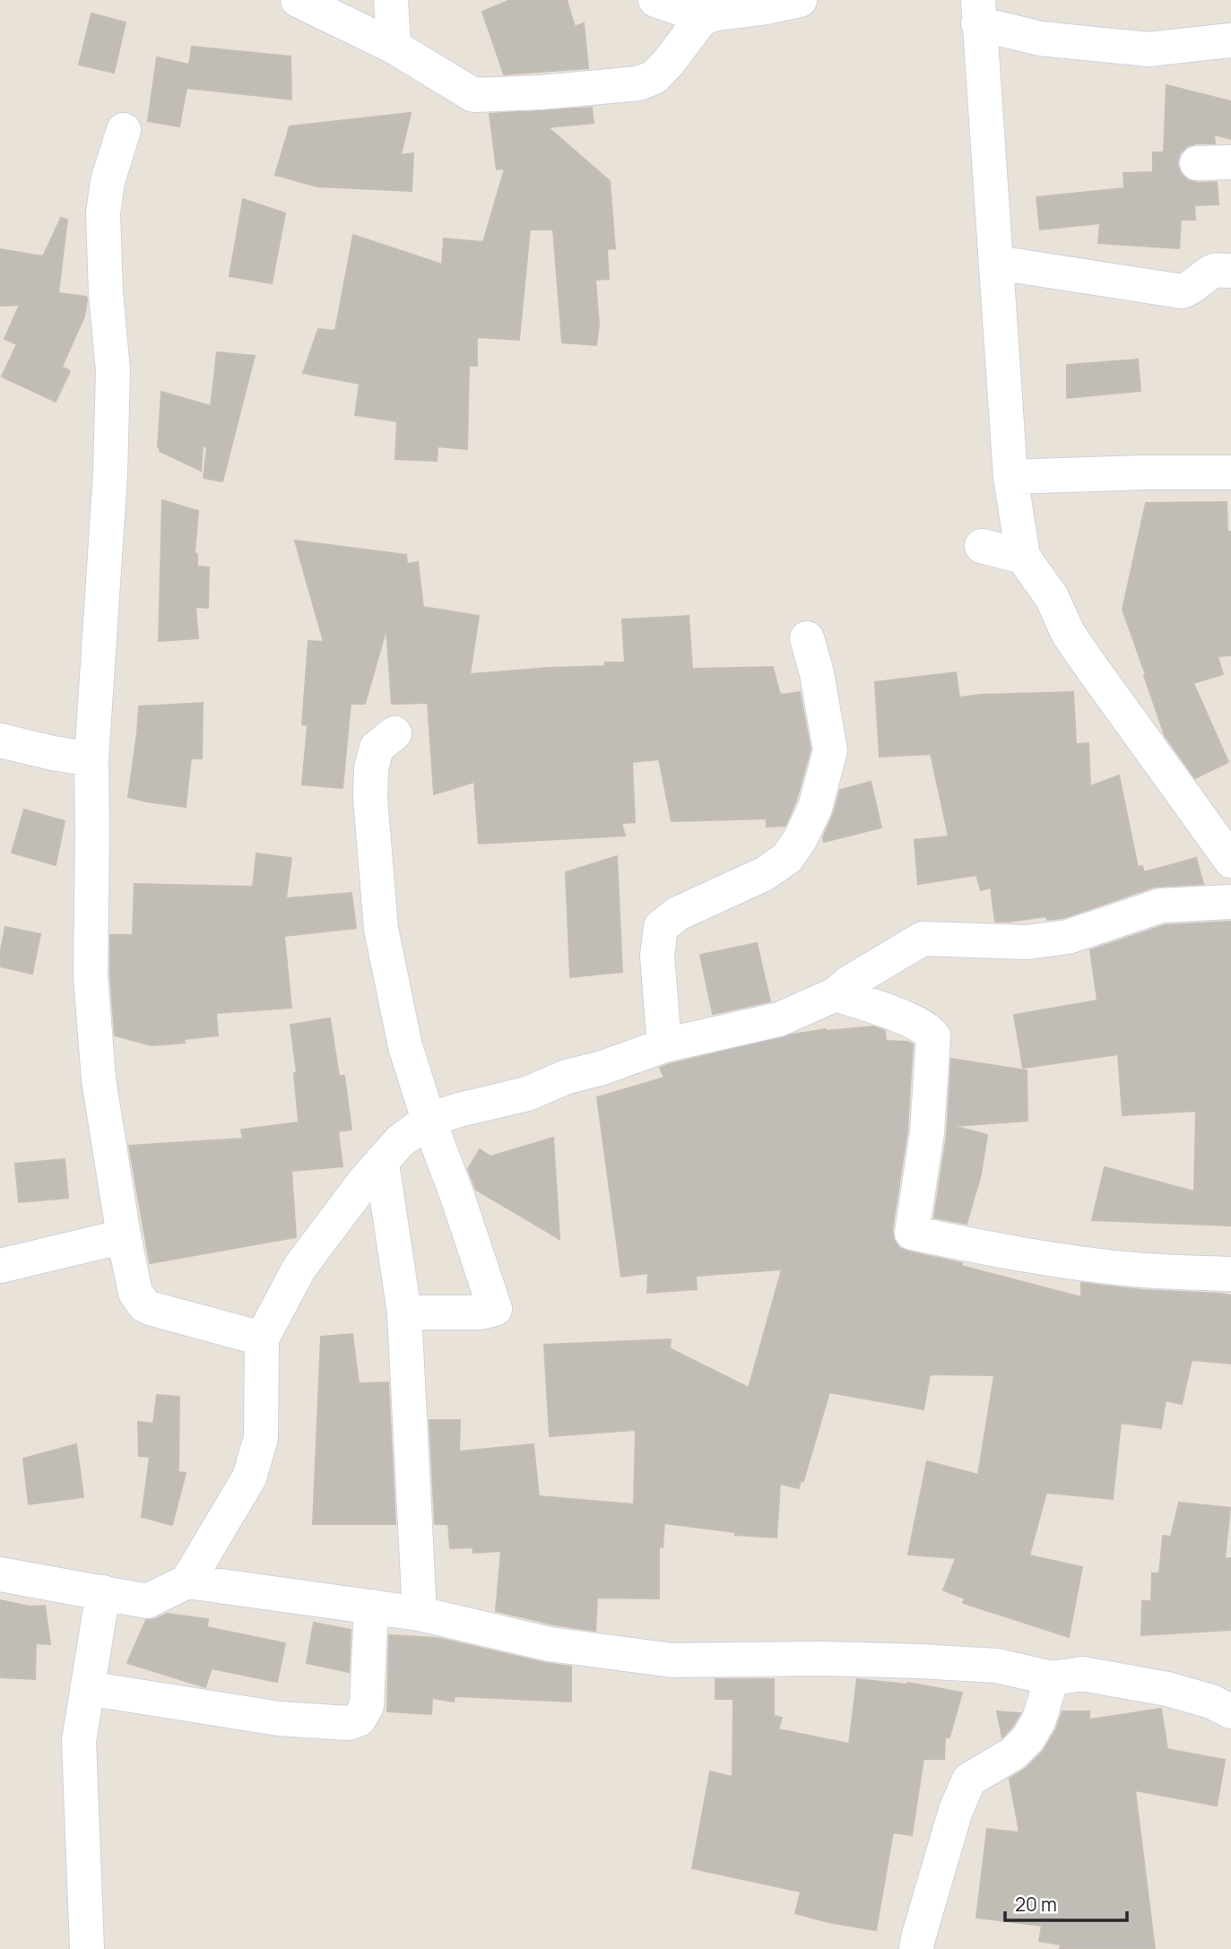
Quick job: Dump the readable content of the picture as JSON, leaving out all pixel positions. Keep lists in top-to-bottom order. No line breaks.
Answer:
{"scale_bar":"20 m"}
